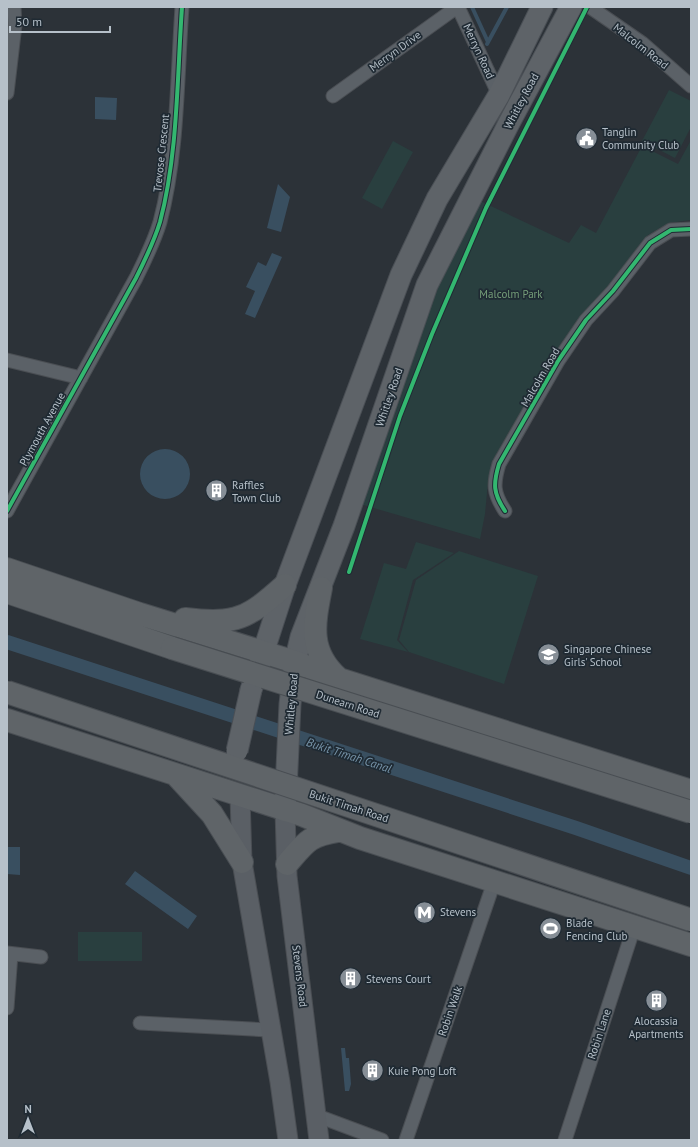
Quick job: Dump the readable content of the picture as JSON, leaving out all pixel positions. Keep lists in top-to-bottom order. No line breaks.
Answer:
{"streets":{"highway":["Dunearn Road","Bukit Timah Road"],"main road":["Whitley Road","Stevens Road"],"street":["Malcolm Road","Merryn Drive","Merryn Road","Trevose Crescent","Plymouth Avenue","Robin Walk","Robin Lane"]},"crossings":[["Merryn Drive","Merryn Road"],["Merryn Road","Whitley Road"],["Whitley Road","Stevens Road"],["Trevose Crescent","Plymouth Avenue"]],"water":["Bukit Timah Canal"],"parks":["Malcolm Park"],"places":{"public building":["Tanglin Community Club"],"building":["Raffles Town Club","Stevens Court","Alocassia Apartments","Kuie Pong Loft"],"school or university":["Singapore Chinese Girls' School"],"metro station":["Stevens"],"sports":["Blade Fencing Club"]},"scale_bar":"50 m","north":"top"}
